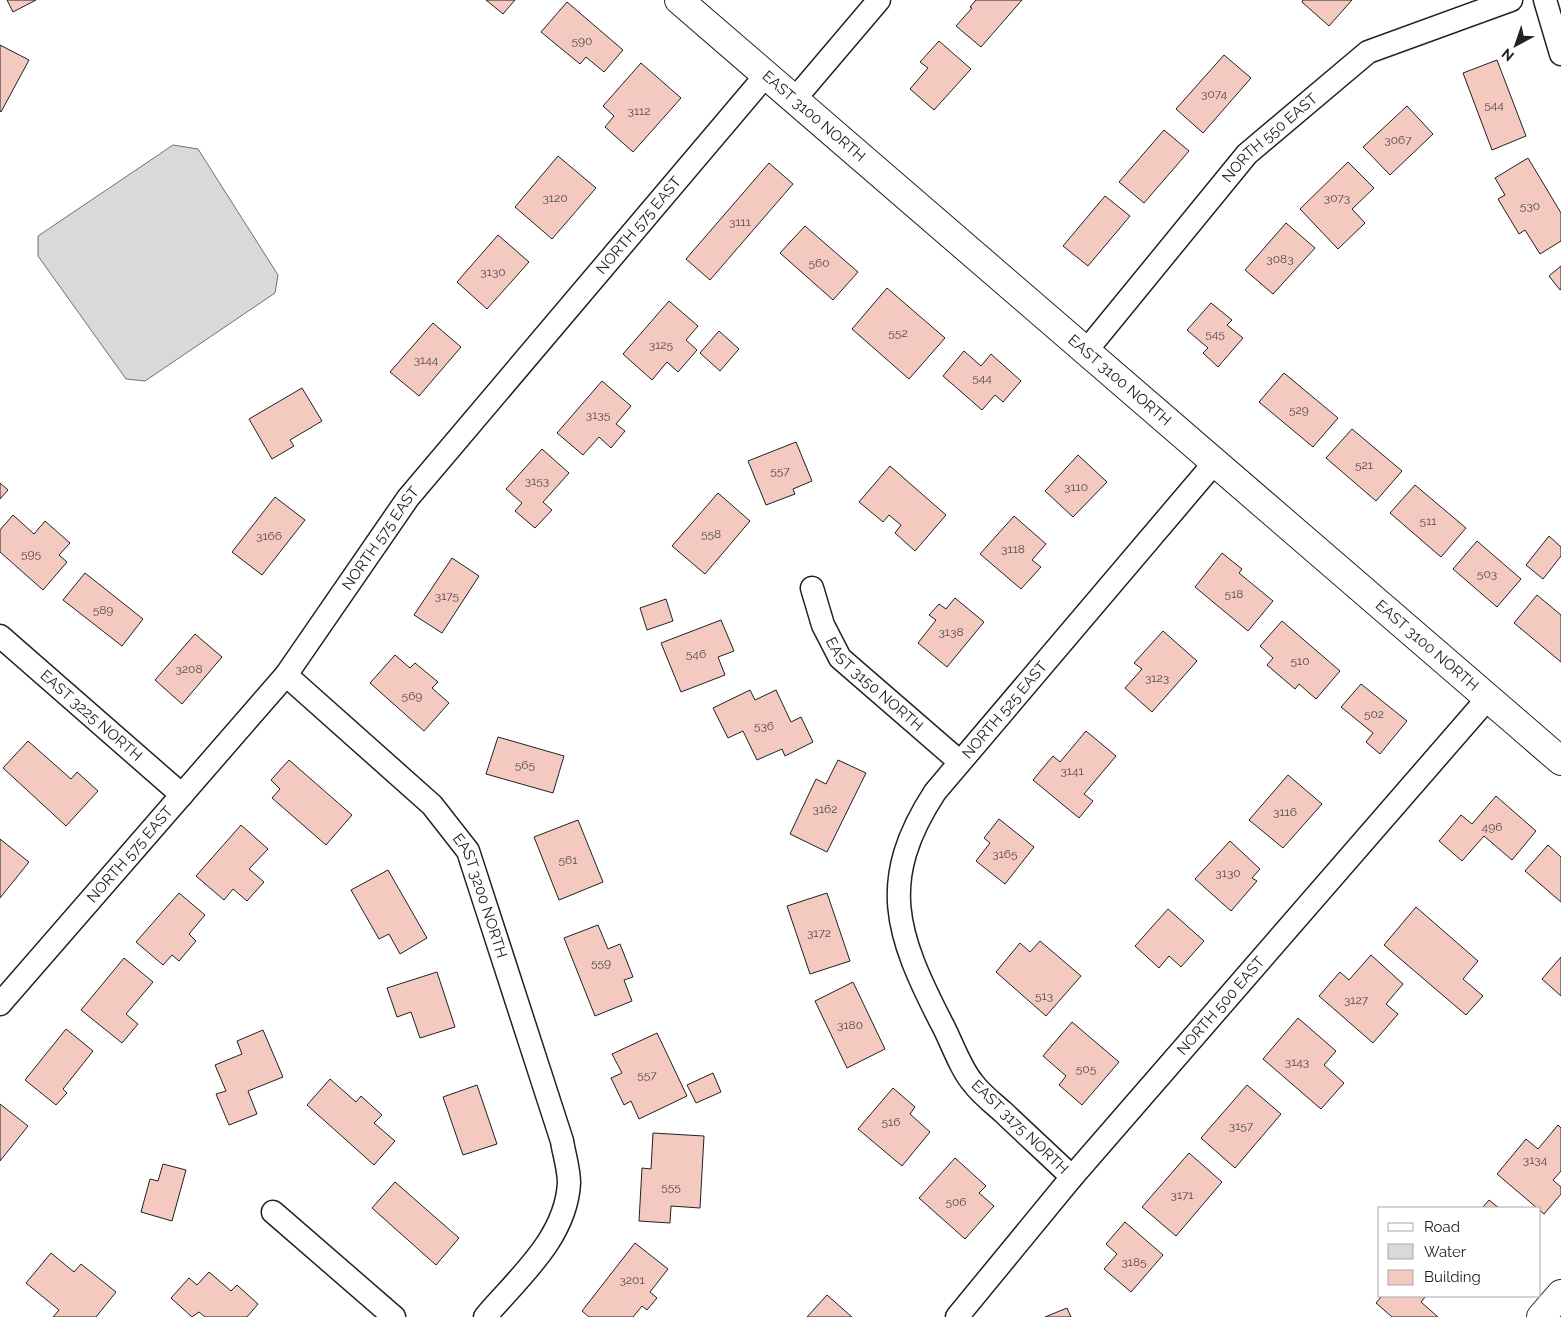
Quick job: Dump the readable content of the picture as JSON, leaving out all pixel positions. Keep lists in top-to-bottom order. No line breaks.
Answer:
{"streets":{"main road":["EAST 3100 NORTH"],"street":["NORTH 550 EAST","NORTH 575 EAST","EAST 3150 NORTH","NORTH 525 EAST","EAST 3225 NORTH","EAST 3200 NORTH","NORTH 500 EAST","EAST 3175 NORTH"]},"crossings":[["EAST 3100 NORTH","NORTH 550 EAST"],["EAST 3100 NORTH","NORTH 575 EAST"],["EAST 3100 NORTH","NORTH 525 EAST"],["EAST 3100 NORTH","NORTH 500 EAST"],["NORTH 575 EAST","EAST 3225 NORTH"],["NORTH 575 EAST","EAST 3200 NORTH"],["EAST 3150 NORTH","NORTH 525 EAST"],["NORTH 525 EAST","EAST 3175 NORTH"],["NORTH 500 EAST","EAST 3175 NORTH"]],"house_numbers":["590","3074","544","3112","3067","3120","3073","530","3111","3083","560","3130","552","545","3125","3144","544","529","3135","521","557","3153","3110","511","558","3166","3118","595","503","518","3175","589","3138","546","510","3208","3123","569","502","536","565","3141","3162","3116","496","3165","561","3130","3172","559","513","3127","3180","3143","505","557","516","3157","3134","555","3171","506","3185","3201"],"legend":["Road","Water","Building"],"north":"bottom left"}
